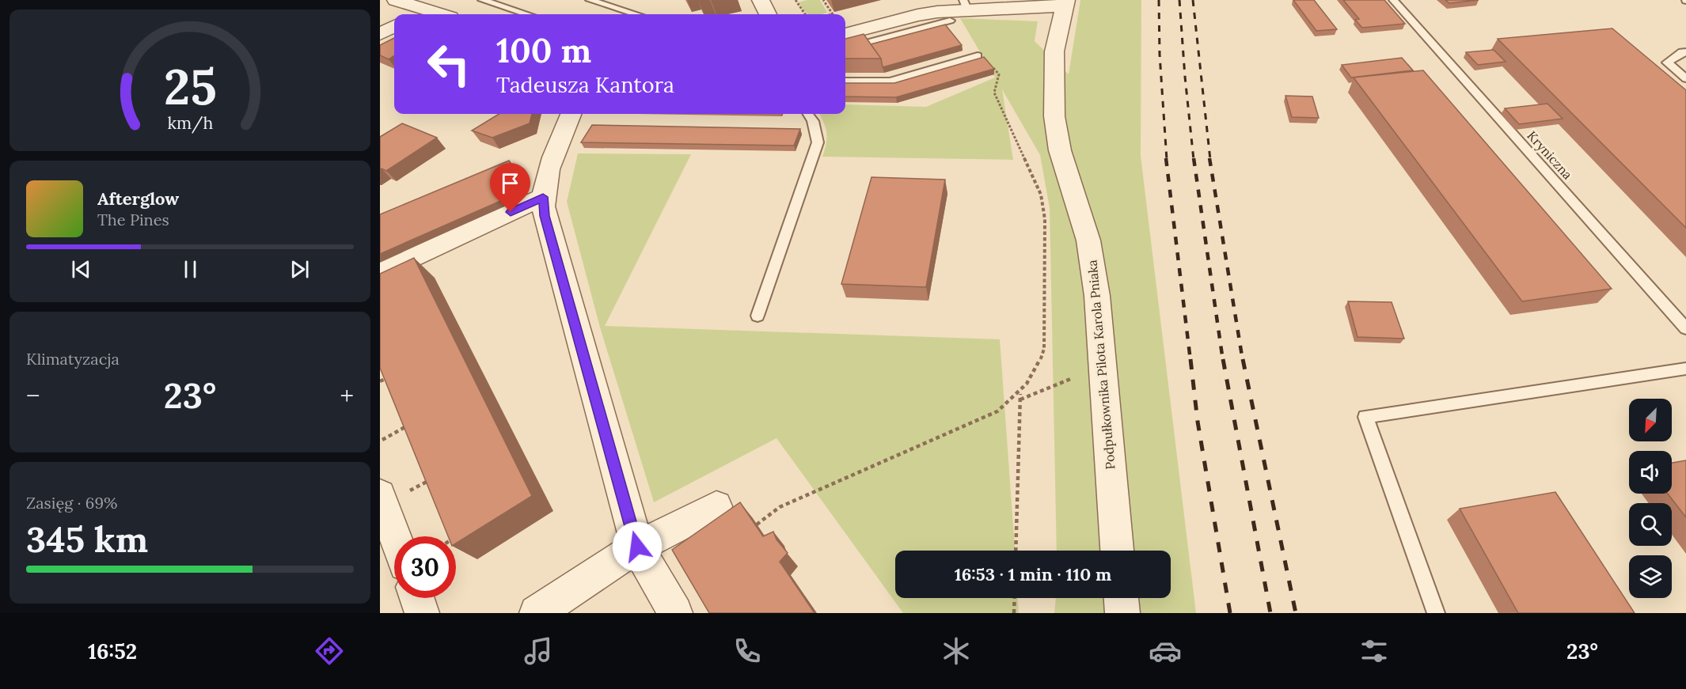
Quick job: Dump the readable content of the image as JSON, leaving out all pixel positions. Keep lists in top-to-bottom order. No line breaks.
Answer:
{"streets":{"street":["Podpułkownika Pilota Karola Pniaka"],"lane":["Kryniczna"]},"north":"bottom left","page":{"turn":["100 m","Tadeusza Kantora"],"song":["Afterglow","The Pines"],"tile":["Klimatyzacja",["Zasięg · 69%","345 km"]],"heat":["−","23°","+"],"limit":"30","trip":"16:53 · 1 min · 110 m","tabs":["16:52","23°"],"gauge":["25","km/h"]}}
